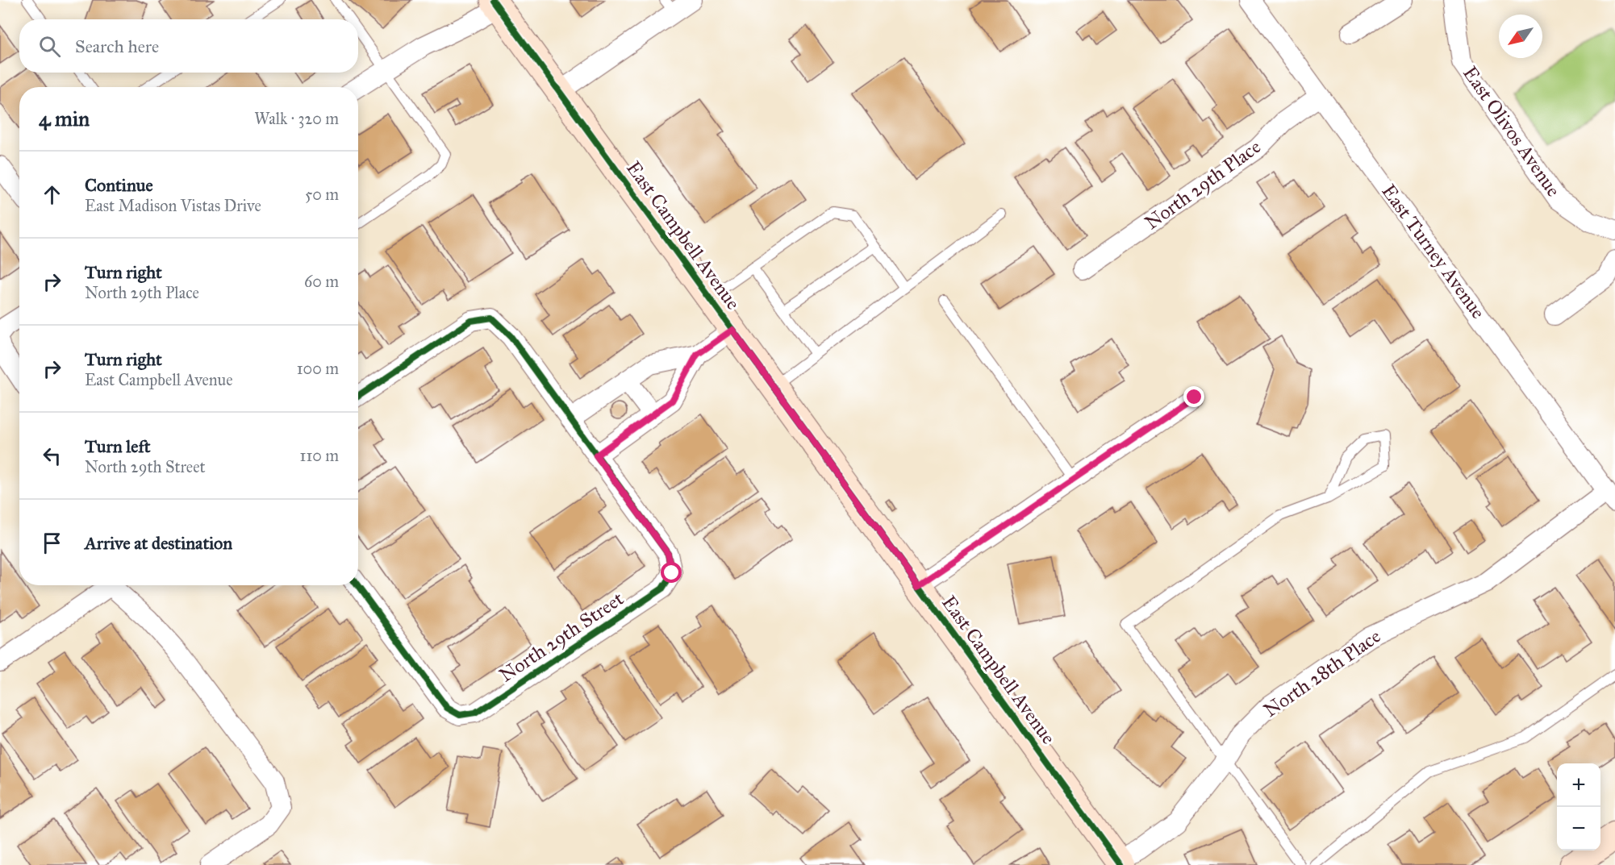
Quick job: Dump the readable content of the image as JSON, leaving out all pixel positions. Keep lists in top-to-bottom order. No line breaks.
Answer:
{"streets":{"street":["East Olivos Avenue","North 29th Place","East Campbell Avenue","East Turney Avenue","North 29th Street","North 28th Place"]},"crossings":[["North 29th Place","East Turney Avenue"],["East Campbell Avenue","North 28th Place"],["East Turney Avenue","North 28th Place"]],"north":"bottom left","page":{"search":"Search here","heading":["4 min","Walk · 320 m"],"list":[["Continue","East Madison Vistas Drive","50 m"],["Turn right","North 29th Place","60 m"],["Turn right","East Campbell Avenue","100 m"],["Turn left","North 29th Street","110 m"],"Arrive at destination"],"map_buttons":["+","−"]}}
